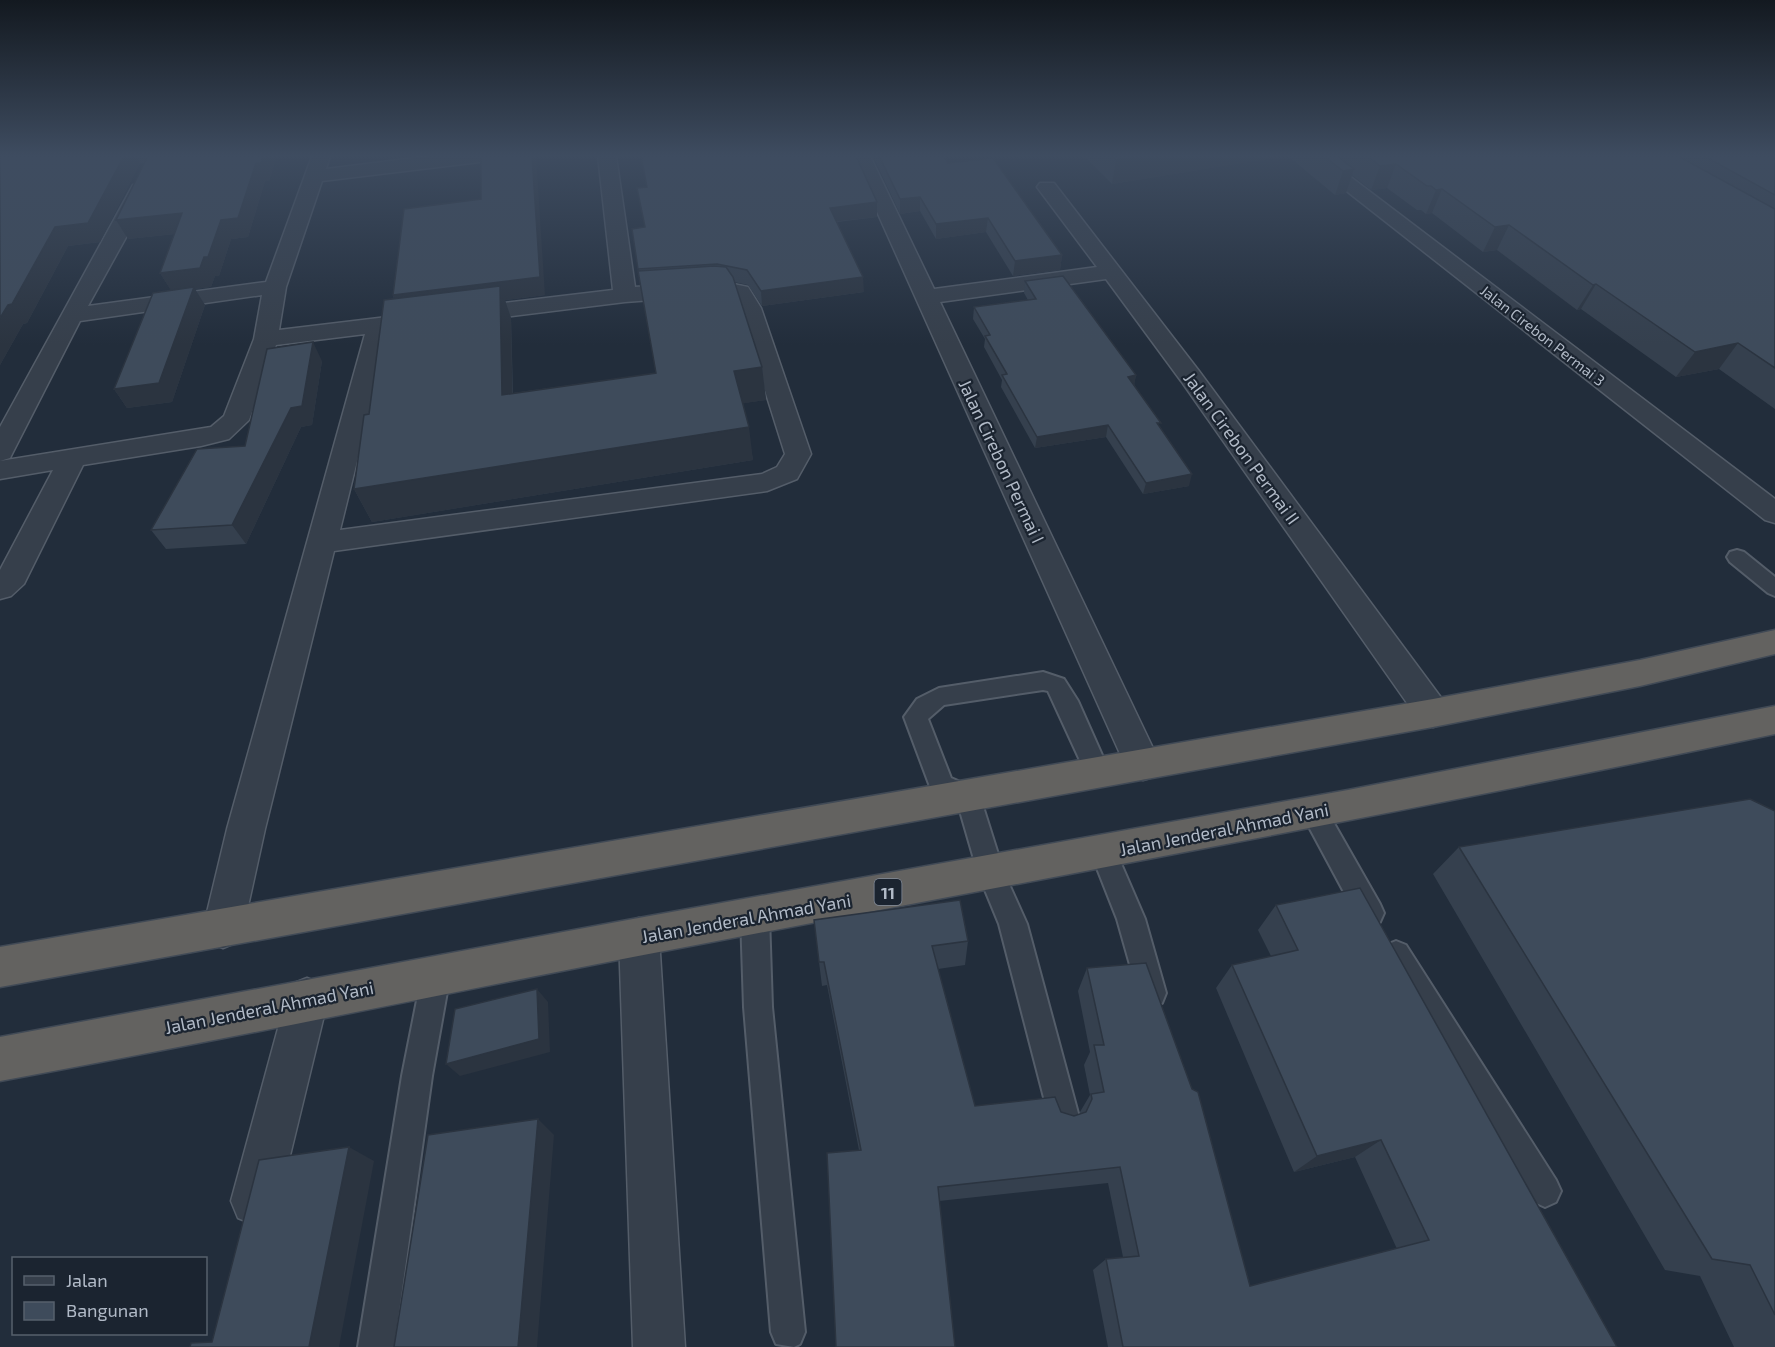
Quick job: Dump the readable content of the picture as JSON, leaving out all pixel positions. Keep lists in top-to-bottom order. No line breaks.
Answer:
{"streets":{"highway":["Jalan Jenderal Ahmad Yani","11"],"street":["Jalan Cirebon Permai 3","Jalan Cirebon Permai II","Jalan Cirebon Permai I"]},"legend":["Jalan","Bangunan"]}
